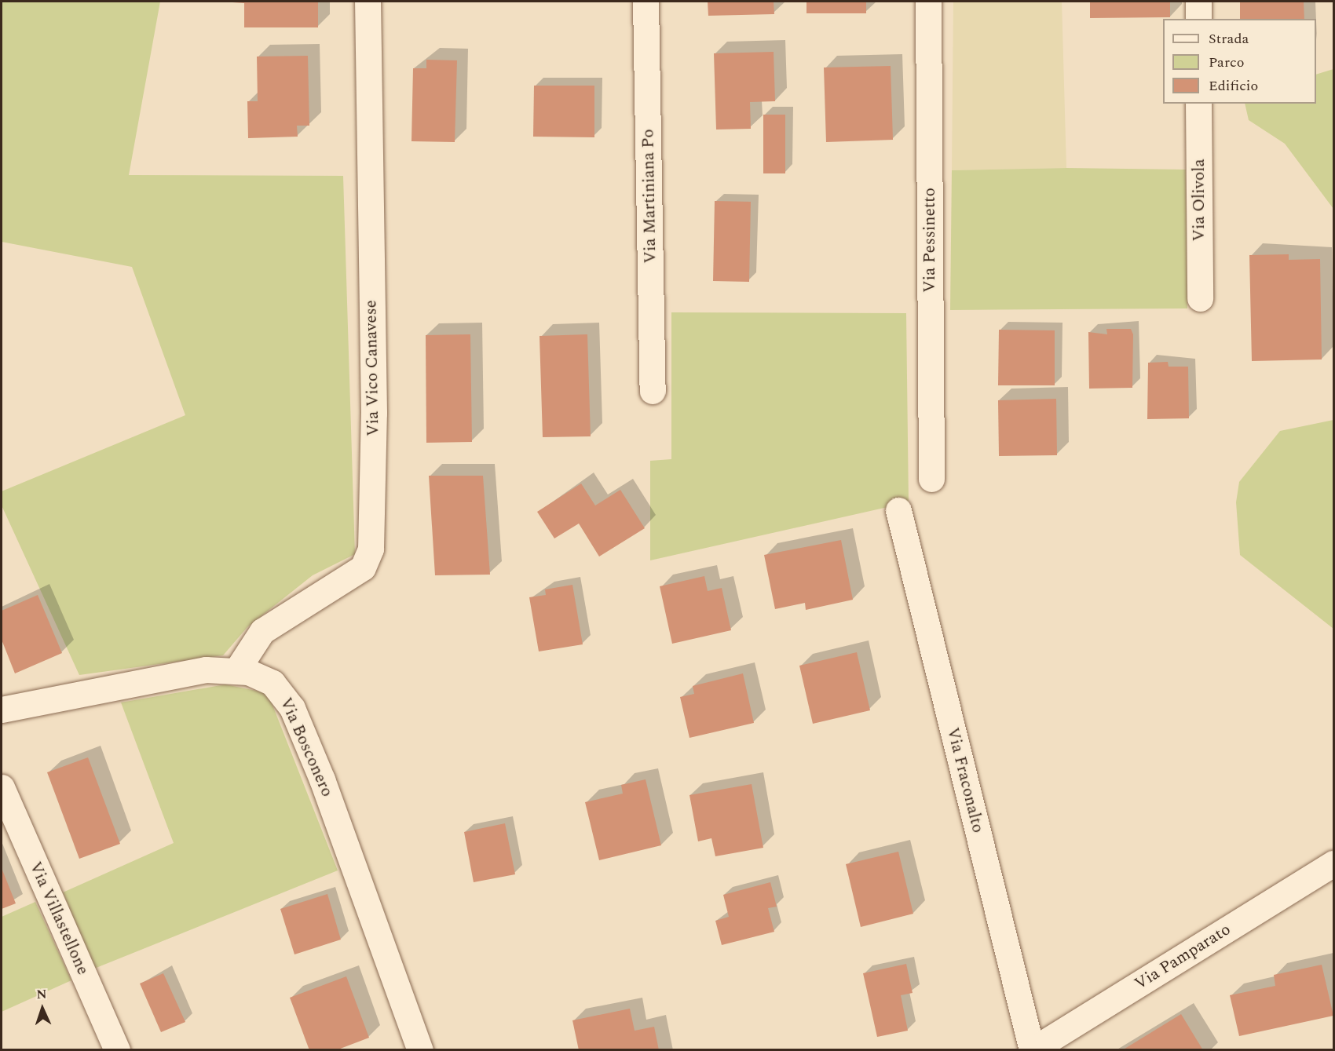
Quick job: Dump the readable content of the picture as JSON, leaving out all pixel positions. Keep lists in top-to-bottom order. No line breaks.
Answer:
{"streets":{"street":["Via Martiniana Po","Via Olivola","Via Pessinetto","Via Vico Canavese","Via Bosconero","Via Fraconalto","Via Villastellone","Via Pamparato"]},"crossings":[["Via Vico Canavese","Via Bosconero"],["Via Fraconalto","Via Pamparato"]],"legend":["Strada","Parco","Edificio"],"north":"top"}
